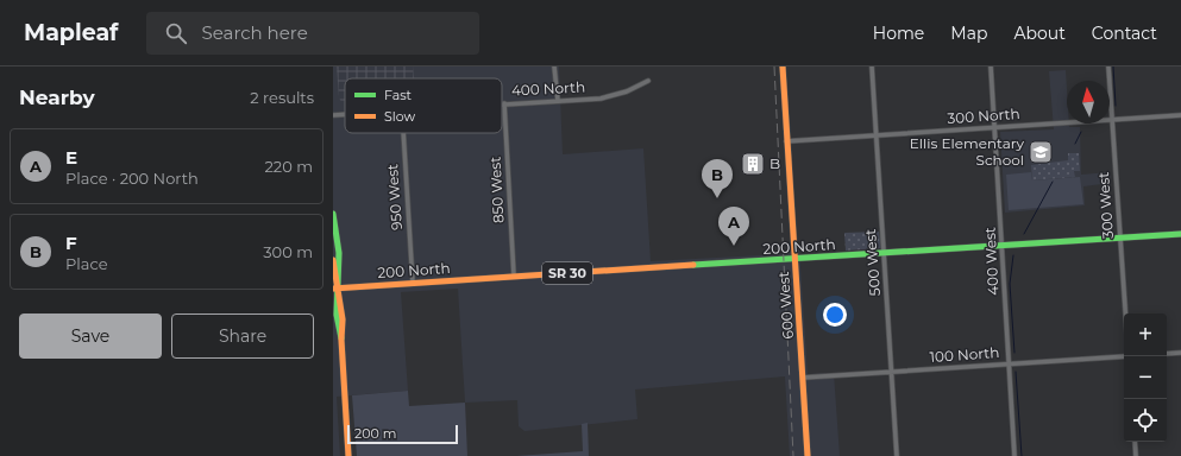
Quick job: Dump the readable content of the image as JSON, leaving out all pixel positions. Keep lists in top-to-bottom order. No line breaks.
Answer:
{"streets":{"main road":["200 North","SR 30","600 West"],"street":["400 North","300 North","850 West","950 West","300 West","400 West","500 West","100 North"]},"crossings":[["400 North","850 West"],["300 North","300 West"],["300 North","400 West"],["300 North","500 West"],["300 North","600 West"],["850 West","200 North"],["950 West","200 North"],["300 West","200 North"],["200 North","400 West"],["200 North","500 West"],["200 North","600 West"],["400 West","100 North"],["500 West","100 North"],["600 West","100 North"]],"places":{"school or university":["Ellis Elementary School"],"building":["B"]},"legend":["Fast","Slow"],"scale_bar":"200 m","north":"top","page":{"header":"Mapleaf","search":"Search here","nav":["Home","Map","About","Contact"],"heading":["Nearby","2 results"],"list":[{"mark":"A","name":"E","note":"Place · 200 North","value":"220 m"},{"mark":"B","name":"F","note":"Place","value":"300 m"}],"pins":["B","A"],"buttons":["Save","Share"],"map_buttons":["+","−"],"scale":"200 m"}}
